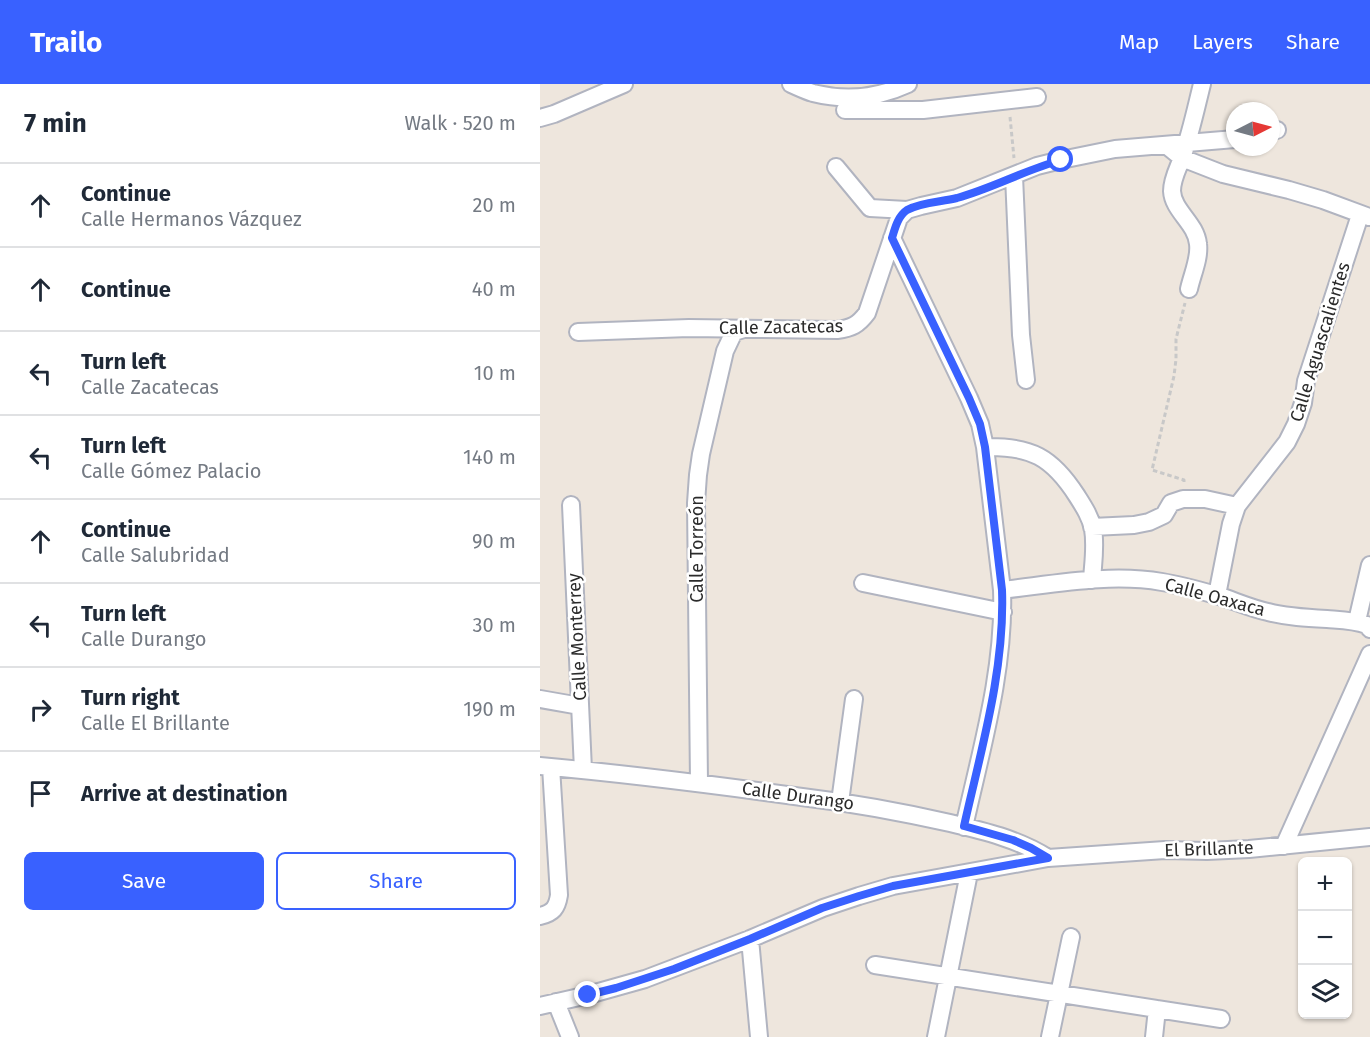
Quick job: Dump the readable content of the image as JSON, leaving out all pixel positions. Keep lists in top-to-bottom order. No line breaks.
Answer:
{"streets":{"street":["Calle Zacatecas","Calle Aguascalientes","Calle Torreón","Calle Oaxaca","Calle Monterrey","Calle Durango","El Brillante"]},"crossings":[["Calle Zacatecas","Calle Torreón"],["Calle Aguascalientes","Calle Oaxaca"],["Calle Torreón","Calle Durango"],["Calle Monterrey","Calle Durango"],["Calle Durango","El Brillante"]],"north":"right","page":{"header":"Trailo","nav":["Map","Layers","Share"],"heading":["7 min","Walk · 520 m"],"list":[["Continue","Calle Hermanos Vázquez","20 m"],["Continue","40 m"],["Turn left","Calle Zacatecas","10 m"],["Turn left","Calle Gómez Palacio","140 m"],["Continue","Calle Salubridad","90 m"],["Turn left","Calle Durango","30 m"],["Turn right","Calle El Brillante","190 m"],"Arrive at destination"],"buttons":["Save","Share"],"map_buttons":["+","−"]}}
